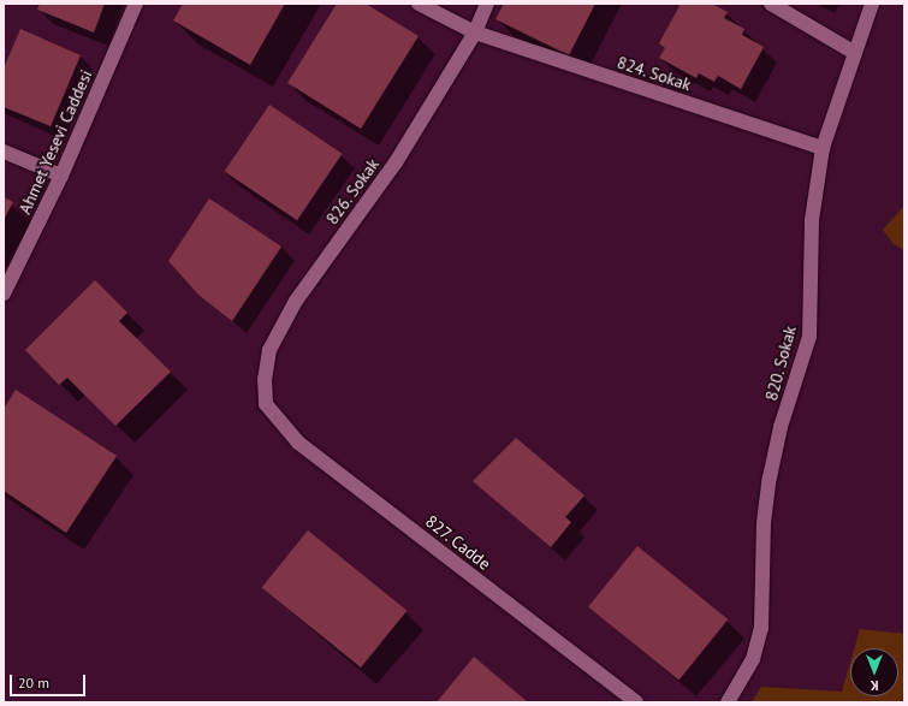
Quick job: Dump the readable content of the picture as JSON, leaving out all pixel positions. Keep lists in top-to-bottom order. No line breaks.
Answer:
{"streets":{"street":["824. Sokak","Ahmet Yesevi Caddesi","826. Sokak","820. Sokak","827. Cadde"]},"crossings":[["824. Sokak","826. Sokak"],["824. Sokak","820. Sokak"],["826. Sokak","827. Cadde"]],"scale_bar":"20 m","north":"bottom"}
